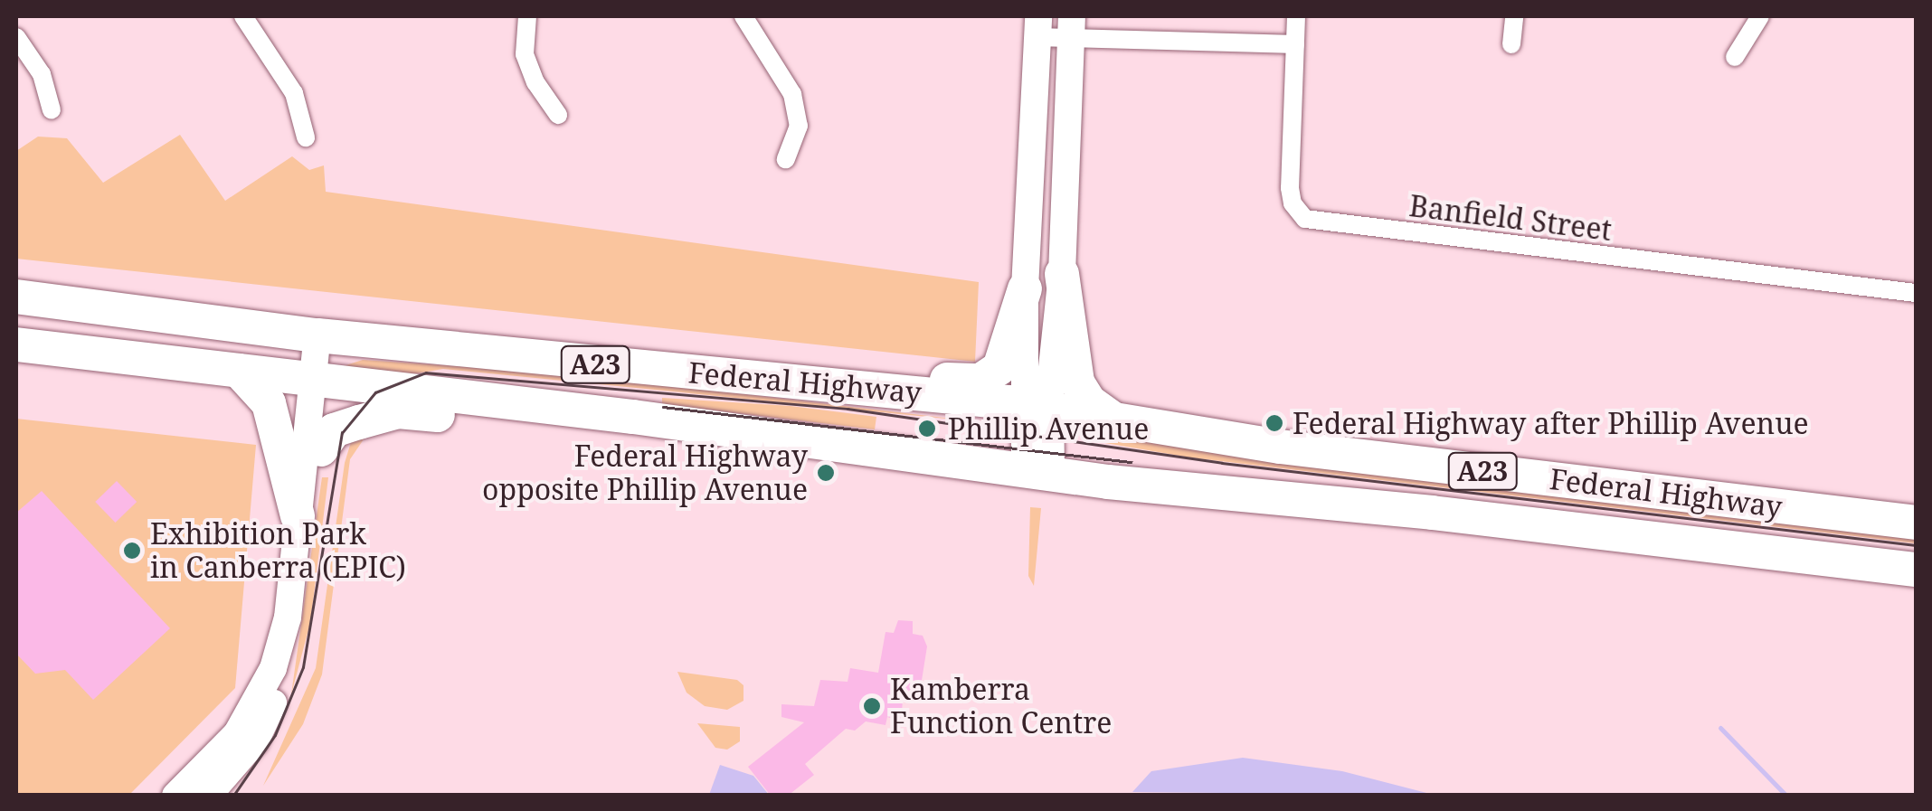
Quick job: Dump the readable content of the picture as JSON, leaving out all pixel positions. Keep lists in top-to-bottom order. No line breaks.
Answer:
{"streets":{"highway":["A23","Federal Highway"],"street":["Banfield Street"]},"places":["Federal Highway after Phillip Avenue","Phillip Avenue","Federal Highway opposite Phillip Avenue","Exhibition Park in Canberra (EPIC)","Kamberra Function Centre"]}
